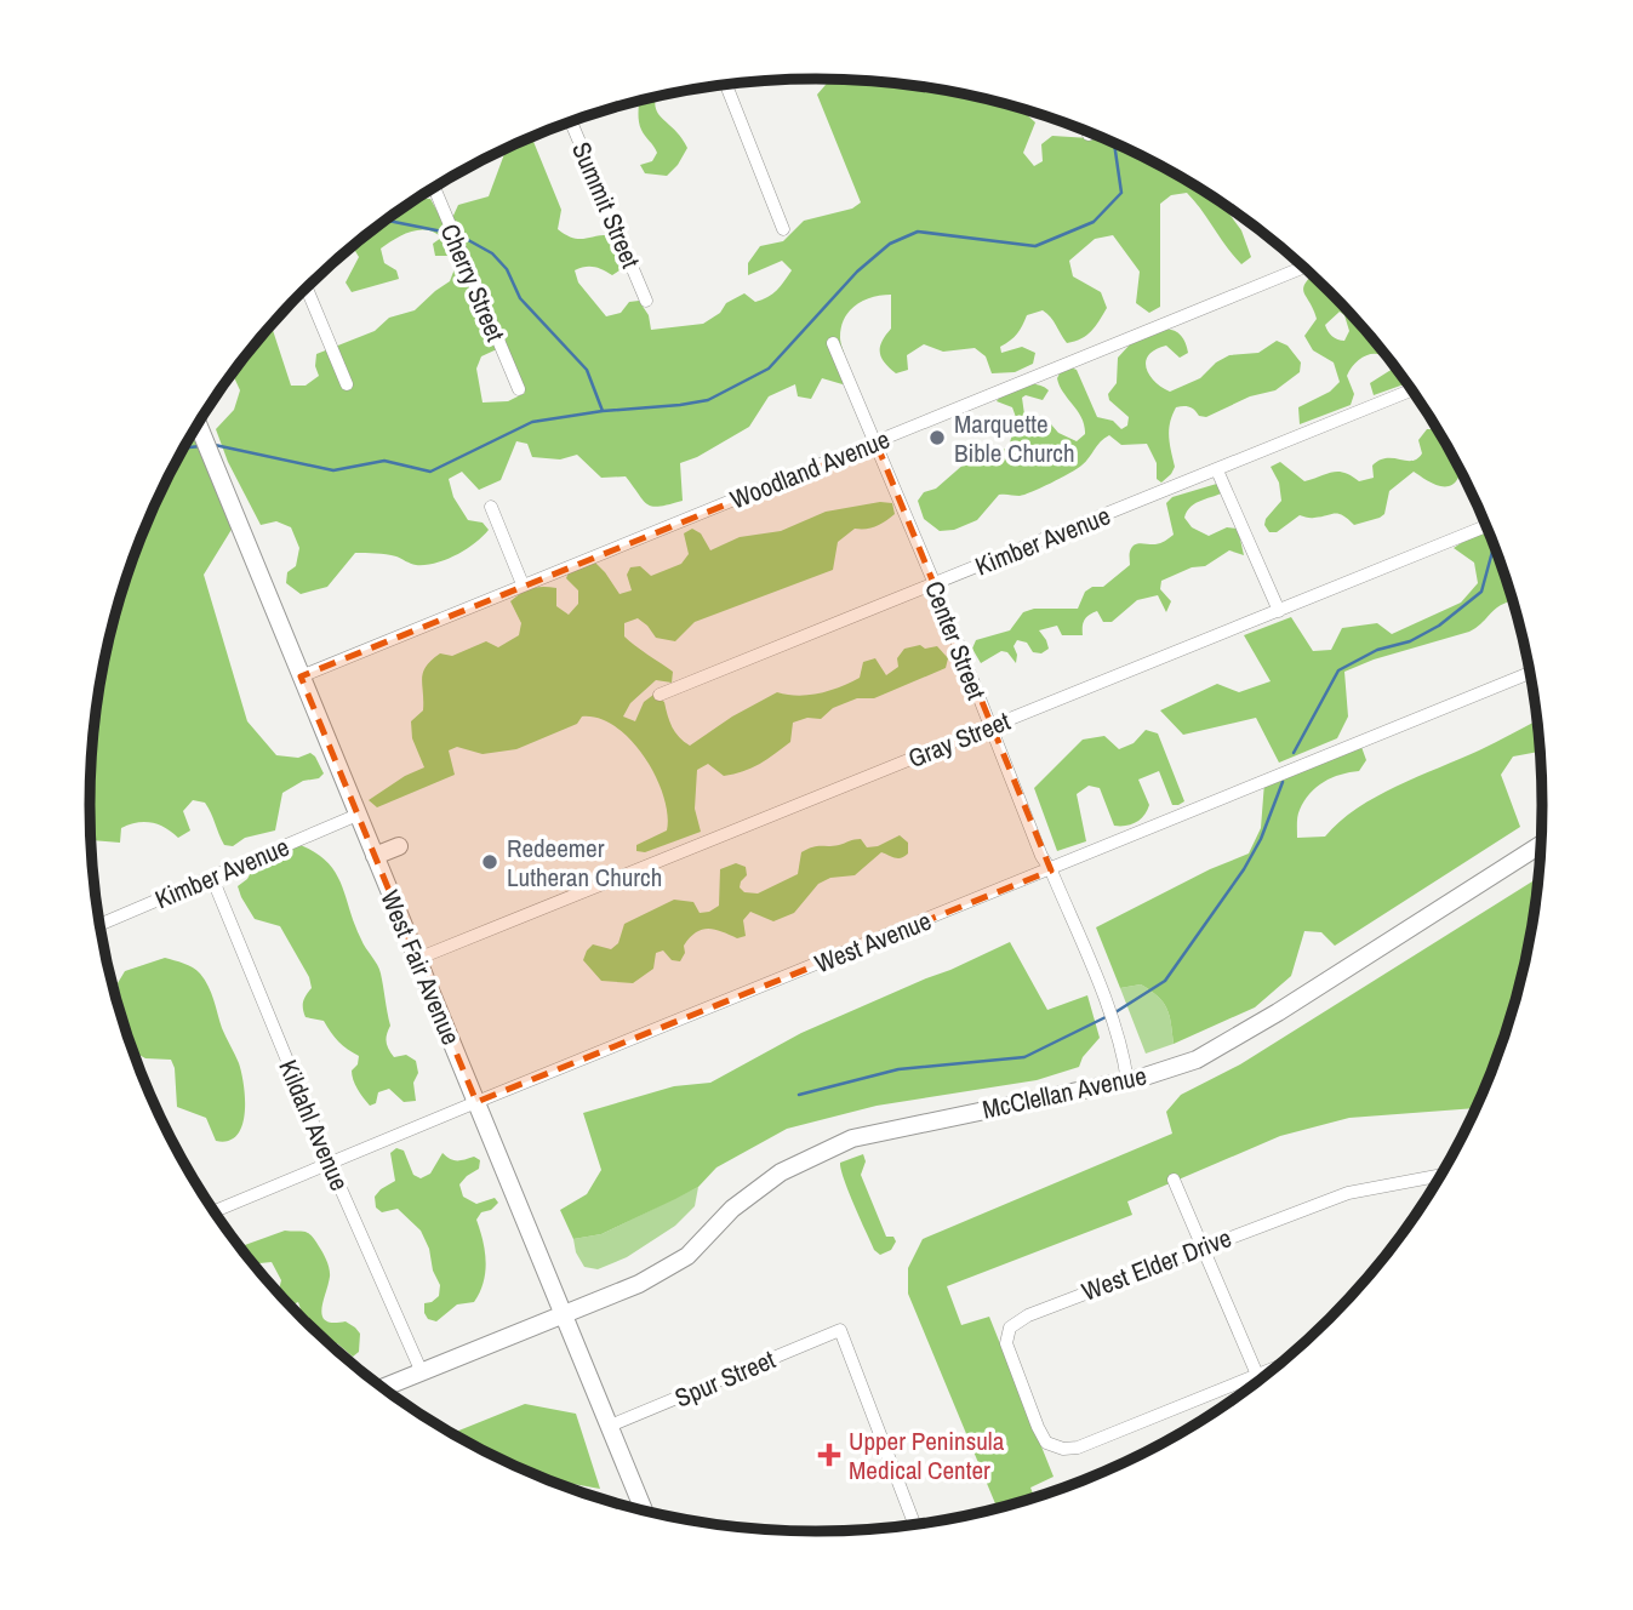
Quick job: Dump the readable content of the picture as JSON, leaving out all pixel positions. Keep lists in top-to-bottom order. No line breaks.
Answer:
{"streets":{"main road":["West Fair Avenue","McClellan Avenue"],"street":["Summit Street","Cherry Street","Woodland Avenue","Kimber Avenue","Center Street","Gray Street","West Avenue","Kildahl Avenue","West Elder Drive","Spur Street"]},"crossings":[["Woodland Avenue","Center Street"],["Woodland Avenue","West Fair Avenue"],["Kimber Avenue","Center Street"],["Kimber Avenue","West Fair Avenue"],["Kimber Avenue","Kildahl Avenue"],["Center Street","Gray Street"],["Center Street","West Avenue"],["Center Street","McClellan Avenue"],["Gray Street","West Fair Avenue"],["West Avenue","West Fair Avenue"],["West Avenue","Kildahl Avenue"],["West Fair Avenue","McClellan Avenue"],["West Fair Avenue","Spur Street"],["McClellan Avenue","Kildahl Avenue"]],"places":{"other":["Marquette Bible Church","Redeemer Lutheran Church"],"health":["Upper Peninsula Medical Center"]}}
